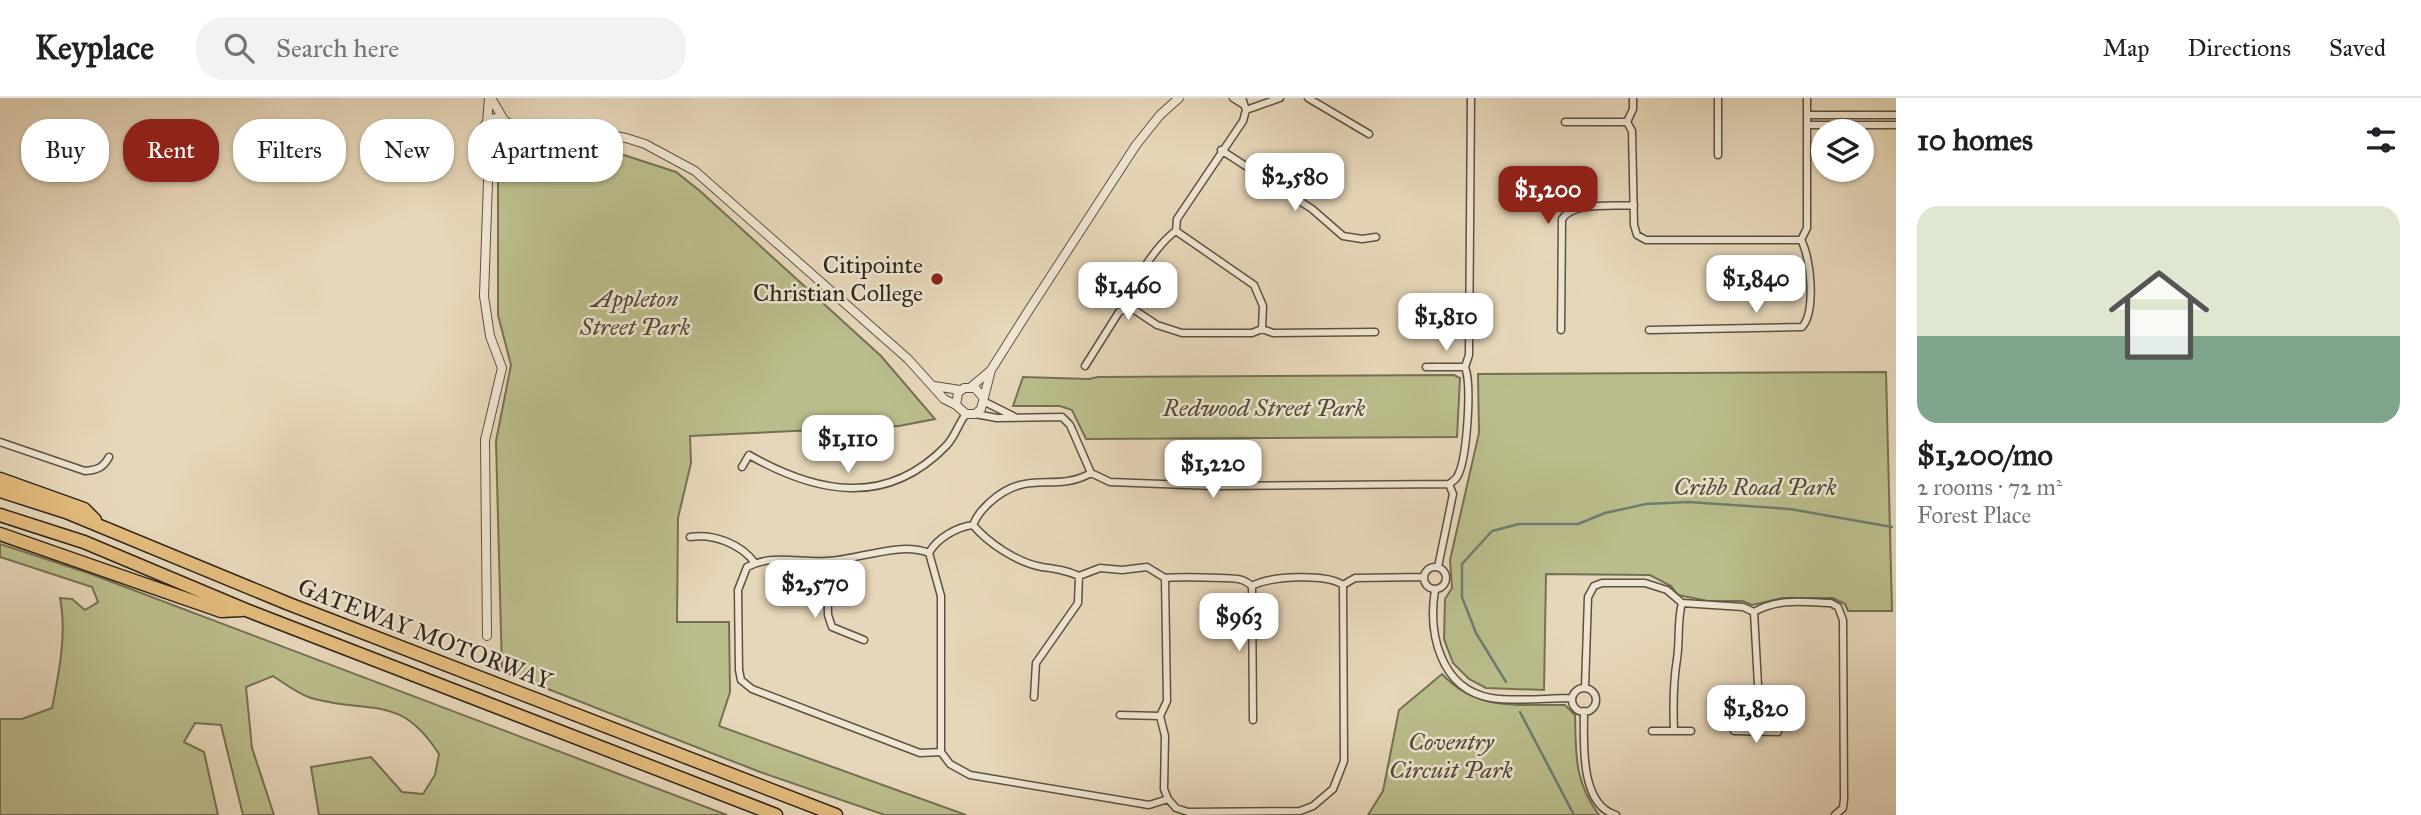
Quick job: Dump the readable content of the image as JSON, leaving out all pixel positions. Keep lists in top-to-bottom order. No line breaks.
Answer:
{"streets":{"highway":["GATEWAY MOTORWAY"]},"parks":["Appleton Street Park","Redwood Street Park","Cribb Road Park","Coventry Circuit Park"],"places":["Citipointe Christian College"],"page":{"header":"Keyplace","search":"Search here","nav":["Map","Directions","Saved"],"heading":"10 homes","chip":["Buy","Rent","Filters","New","Apartment"],"price":["$2,580","$1,200","$1,840","$1,460","$1,810","$1,110","$1,220","$2,570","$963","$1,820"],"list":[{"name":"$1,200/mo","note":"2 rooms · 72 m² · Forest Place"}]}}
